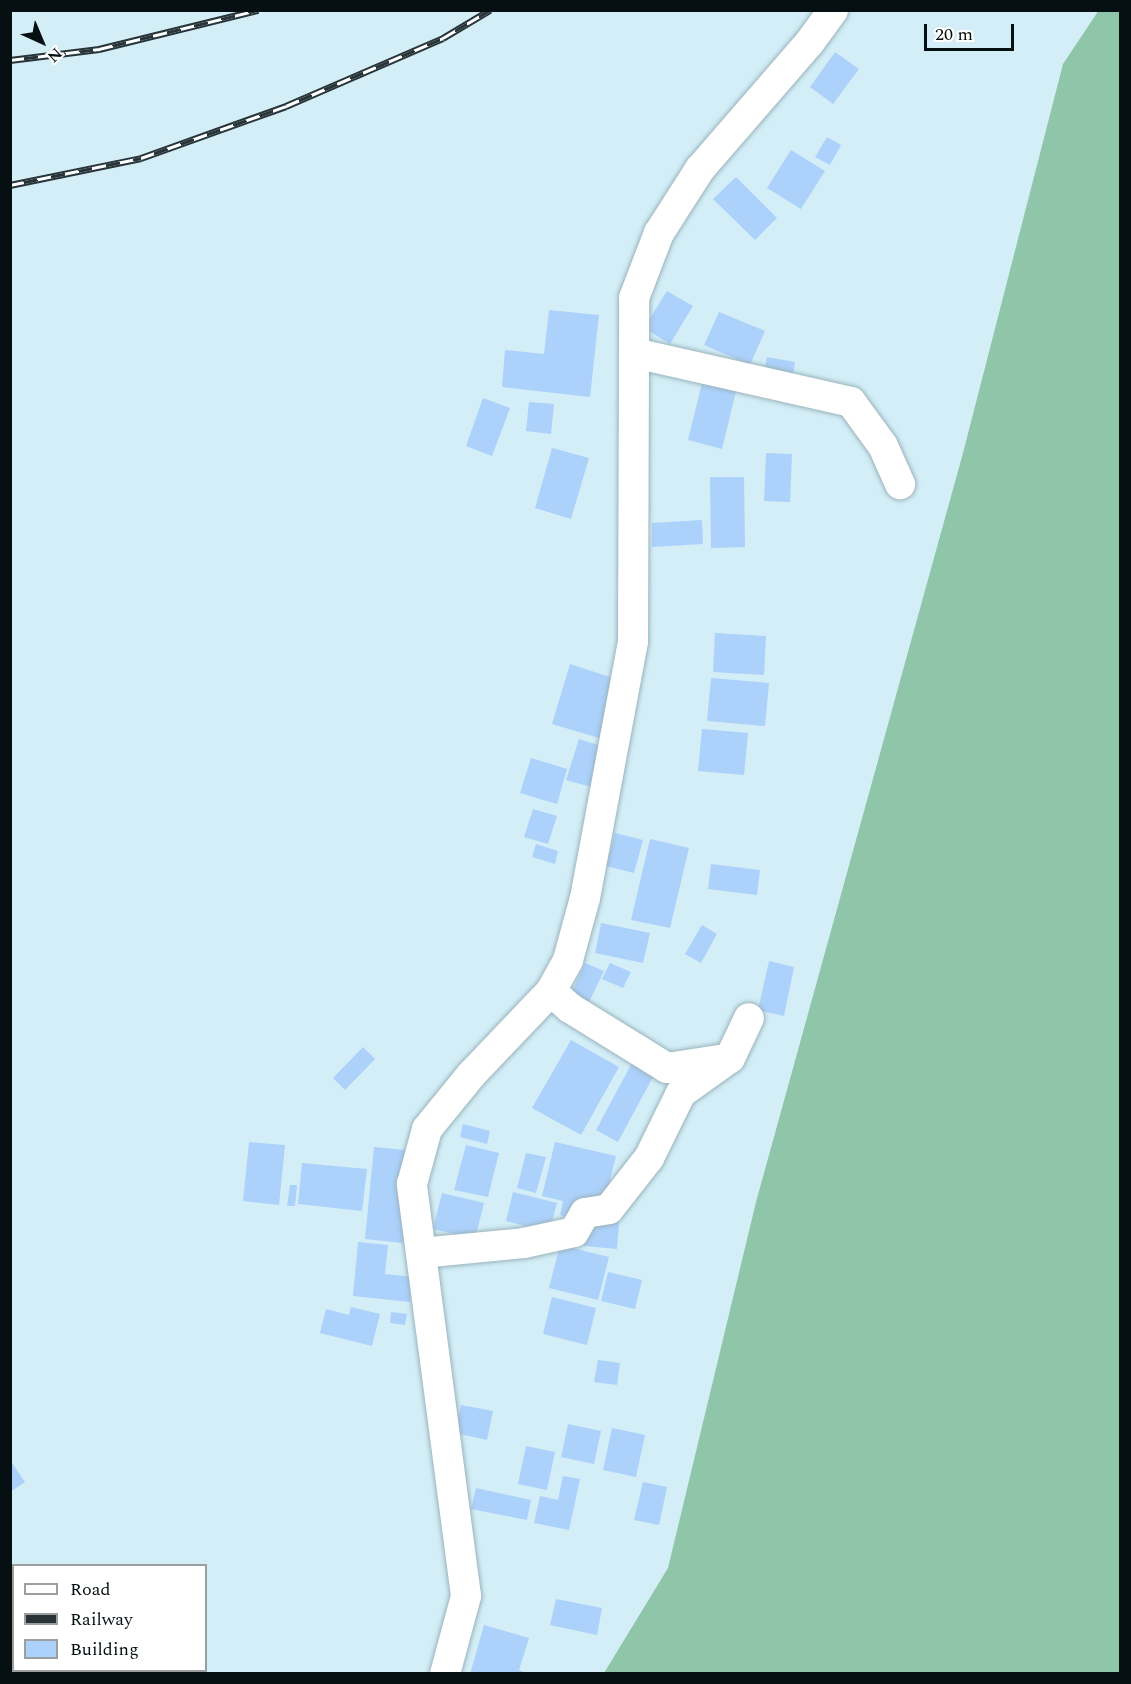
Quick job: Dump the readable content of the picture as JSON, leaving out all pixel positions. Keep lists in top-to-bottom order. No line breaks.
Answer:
{"legend":["Road","Railway","Building"],"scale_bar":"20 m","north":"bottom right"}
